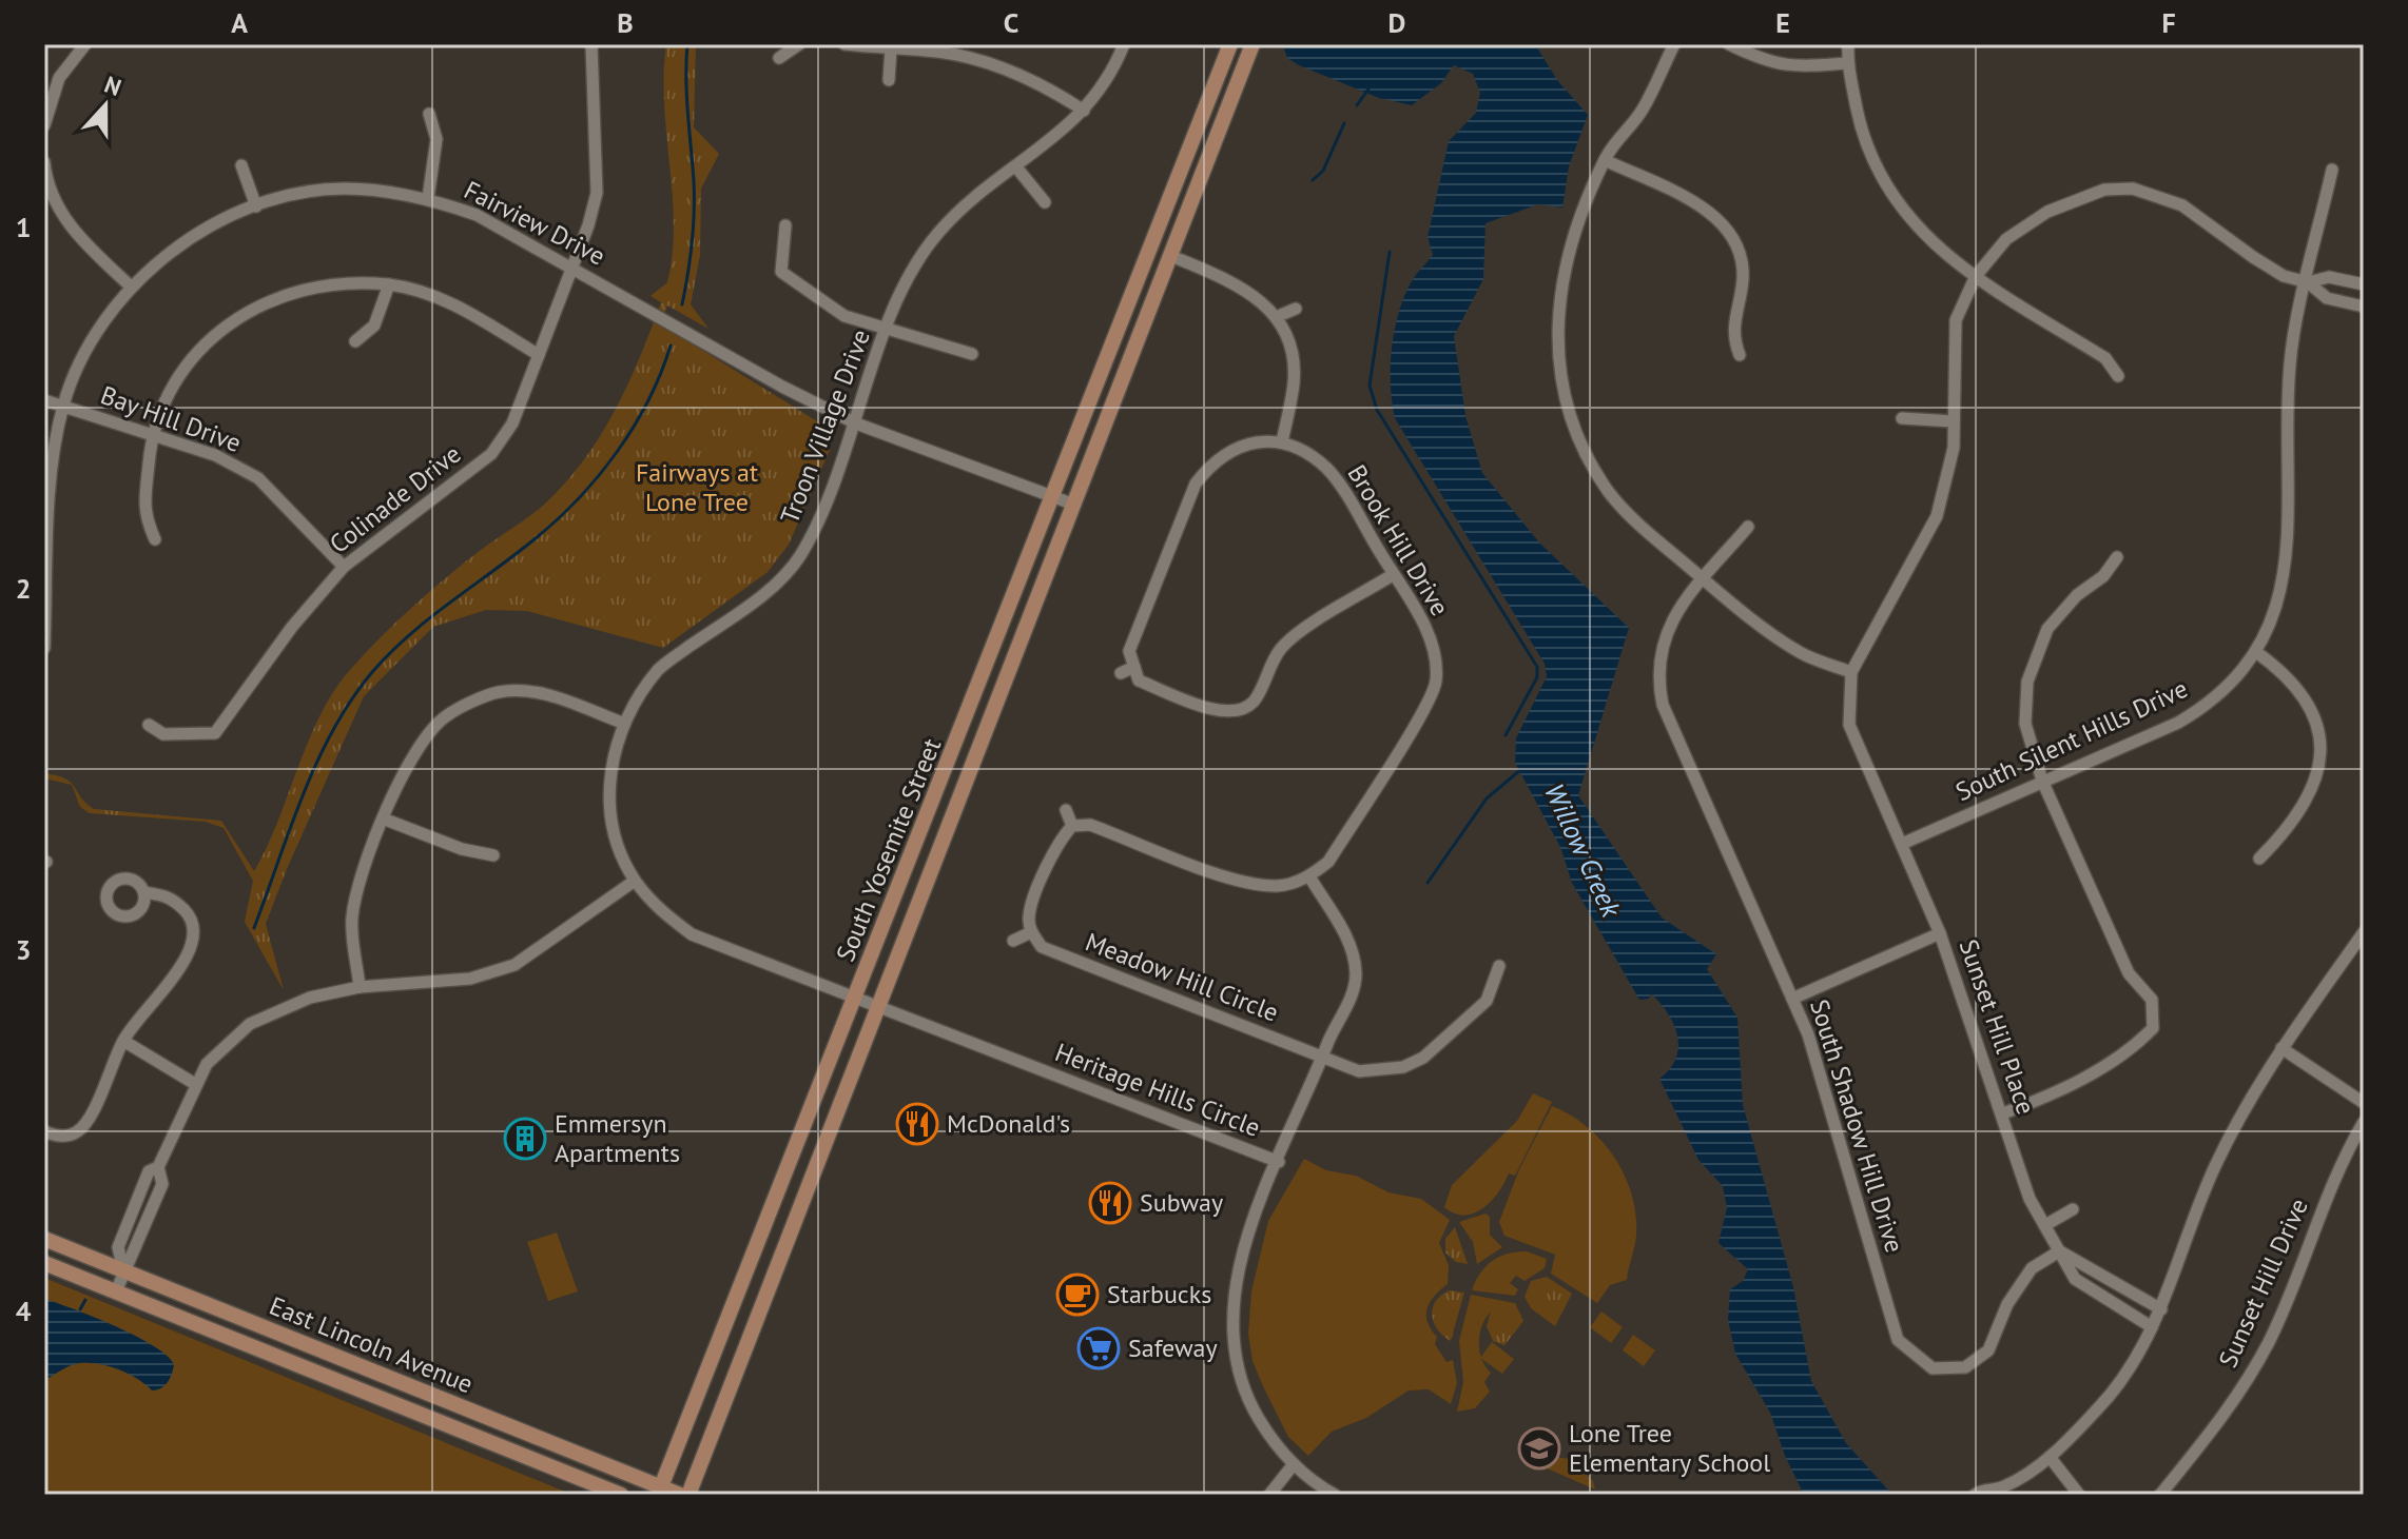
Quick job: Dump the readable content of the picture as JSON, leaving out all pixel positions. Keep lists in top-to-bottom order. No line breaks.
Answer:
{"streets":{"main road":["South Yosemite Street","East Lincoln Avenue"],"street":["Fairview Drive","Bay Hill Drive","Troon Village Drive","Colinade Drive","Brook Hill Drive","South Silent Hills Drive","Meadow Hill Circle","Sunset Hill Place","Heritage Hills Circle","South Shadow Hill Drive","Sunset Hill Drive"]},"crossings":[["Fairview Drive","Bay Hill Drive"],["Fairview Drive","Troon Village Drive"],["Fairview Drive","Colinade Drive"],["Fairview Drive","South Yosemite Street"],["Bay Hill Drive","Colinade Drive"],["Troon Village Drive","South Yosemite Street"],["Troon Village Drive","Heritage Hills Circle"],["South Silent Hills Drive","Sunset Hill Place"],["South Yosemite Street","Heritage Hills Circle"],["South Yosemite Street","East Lincoln Avenue"],["Sunset Hill Place","South Shadow Hill Drive"]],"water":["Willow Creek"],"parks":["Fairways at Lone Tree"],"places":{"restaurant":["McDonald's","Subway"],"building":["Emmersyn Apartments"],"cafe":["Starbucks"],"supermarket":["Safeway"],"school or university":["Lone Tree Elementary School"]},"north":"top","grid":{"columns":["A","B","C","D","E","F"],"rows":["1","2","3","4"]}}
